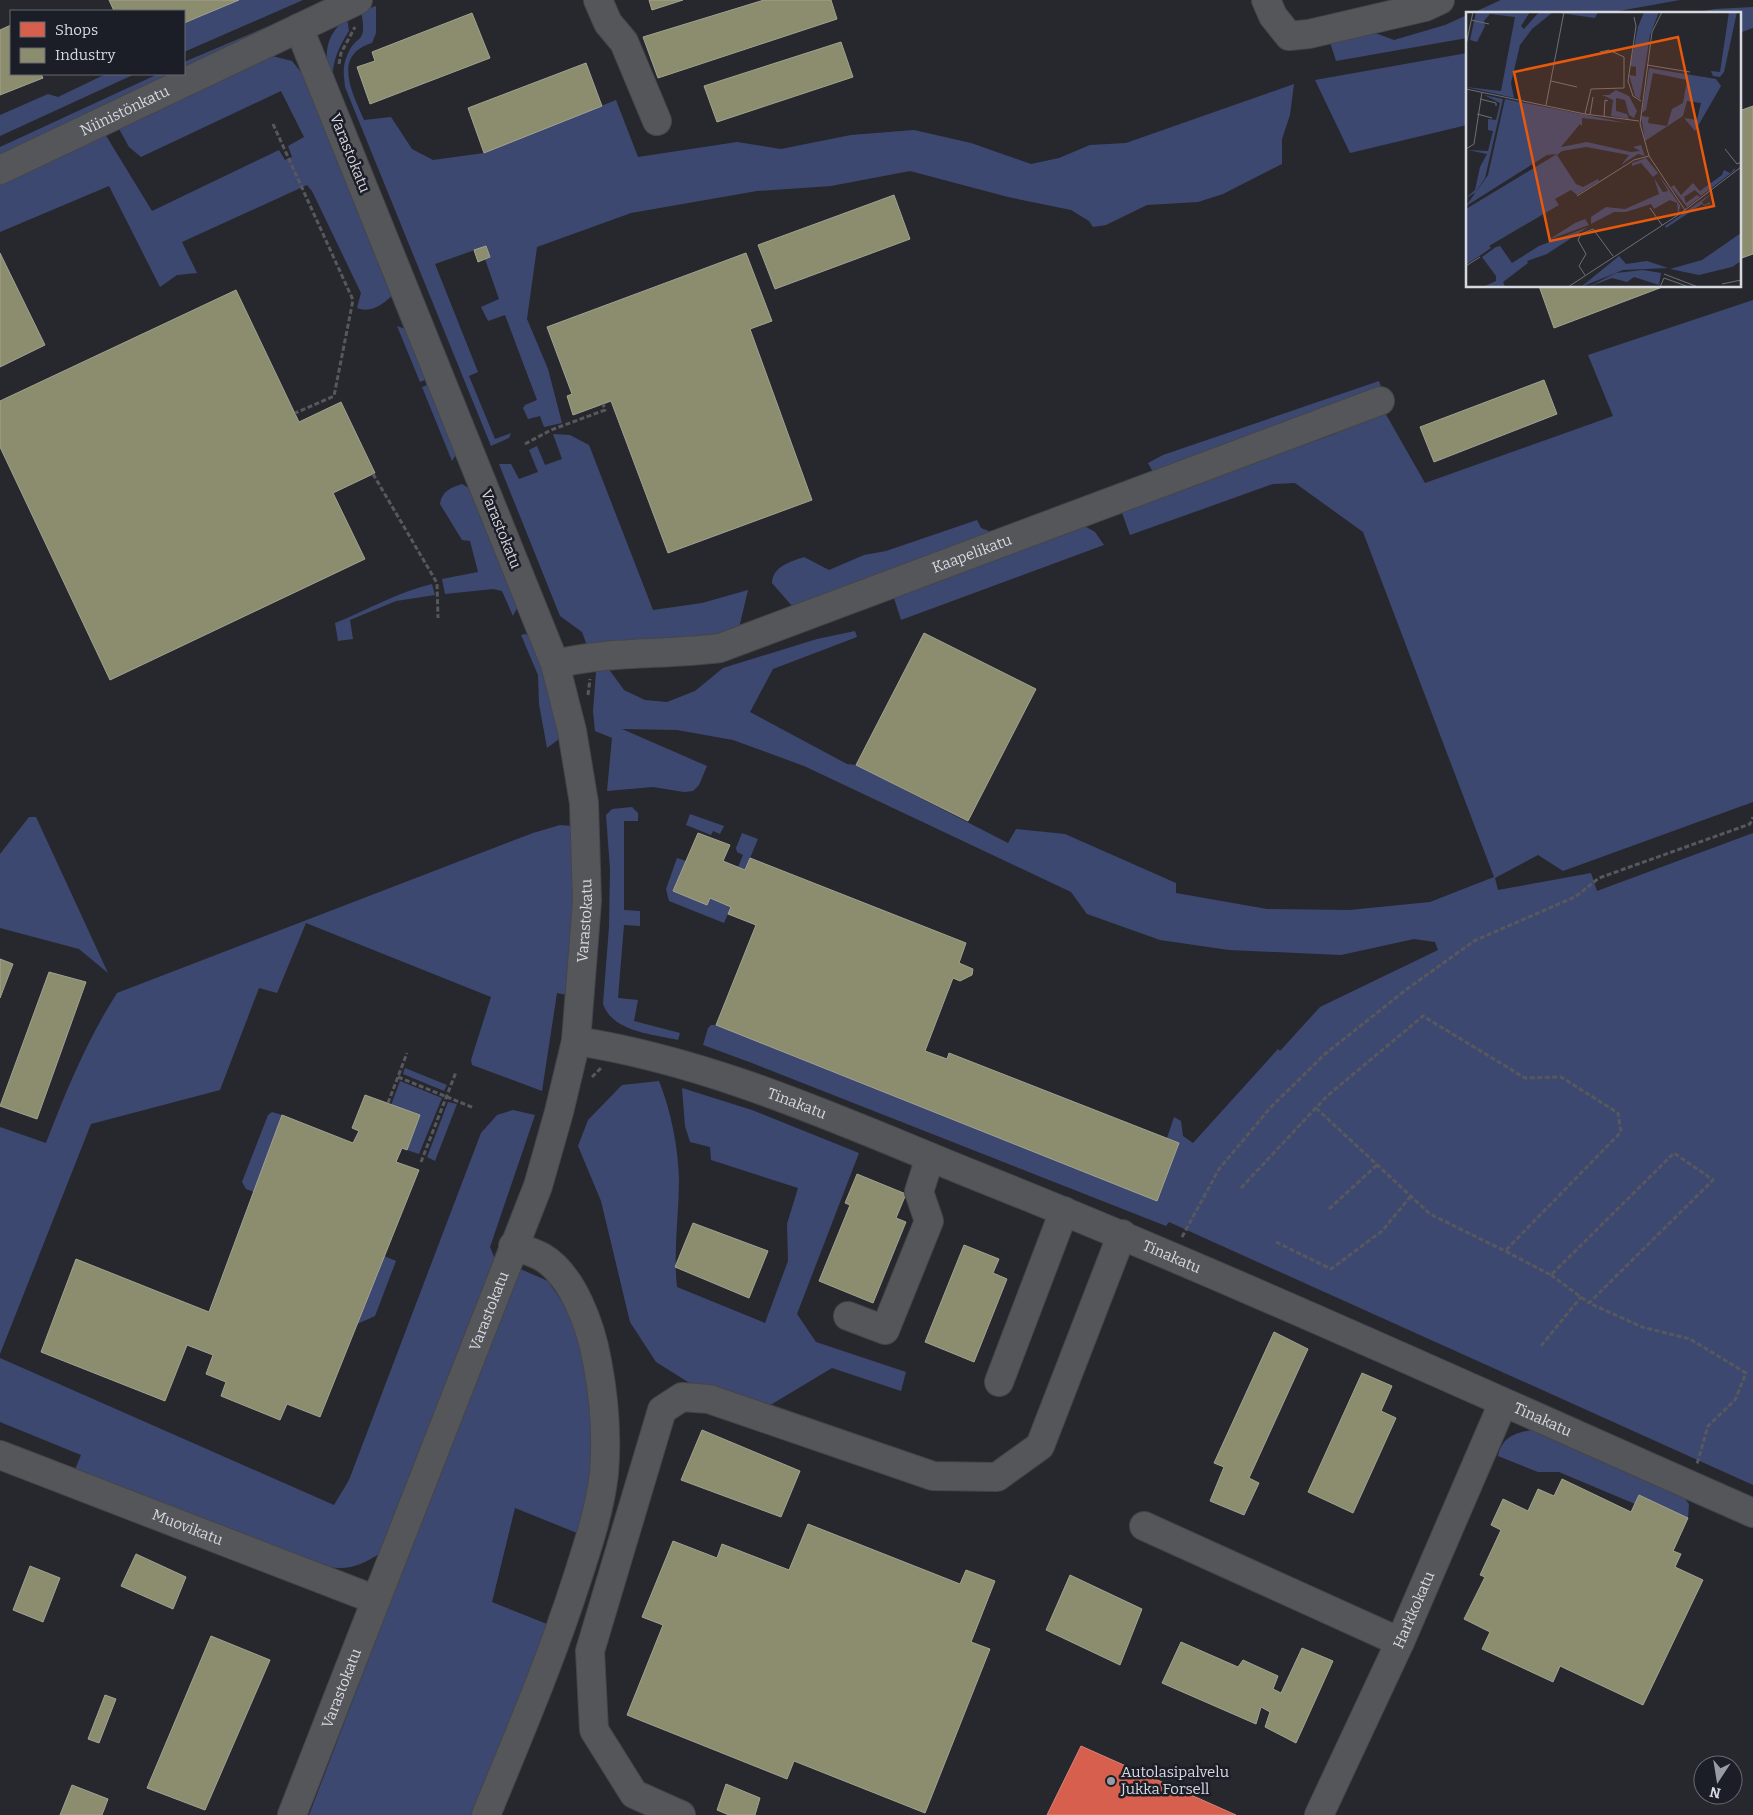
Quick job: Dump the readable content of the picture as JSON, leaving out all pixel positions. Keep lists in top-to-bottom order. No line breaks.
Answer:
{"streets":{"street":["Niinistönkatu","Varastokatu","Kaapelikatu","Tinakatu","Muovikatu","Harkkokatu"]},"crossings":[["Niinistönkatu","Varastokatu"],["Varastokatu","Kaapelikatu"],["Varastokatu","Tinakatu"],["Varastokatu","Muovikatu"],["Tinakatu","Harkkokatu"]],"places":["Autolasipalvelu Jukka Forsell"],"legend":["Shops","Industry"],"north":"bottom"}
